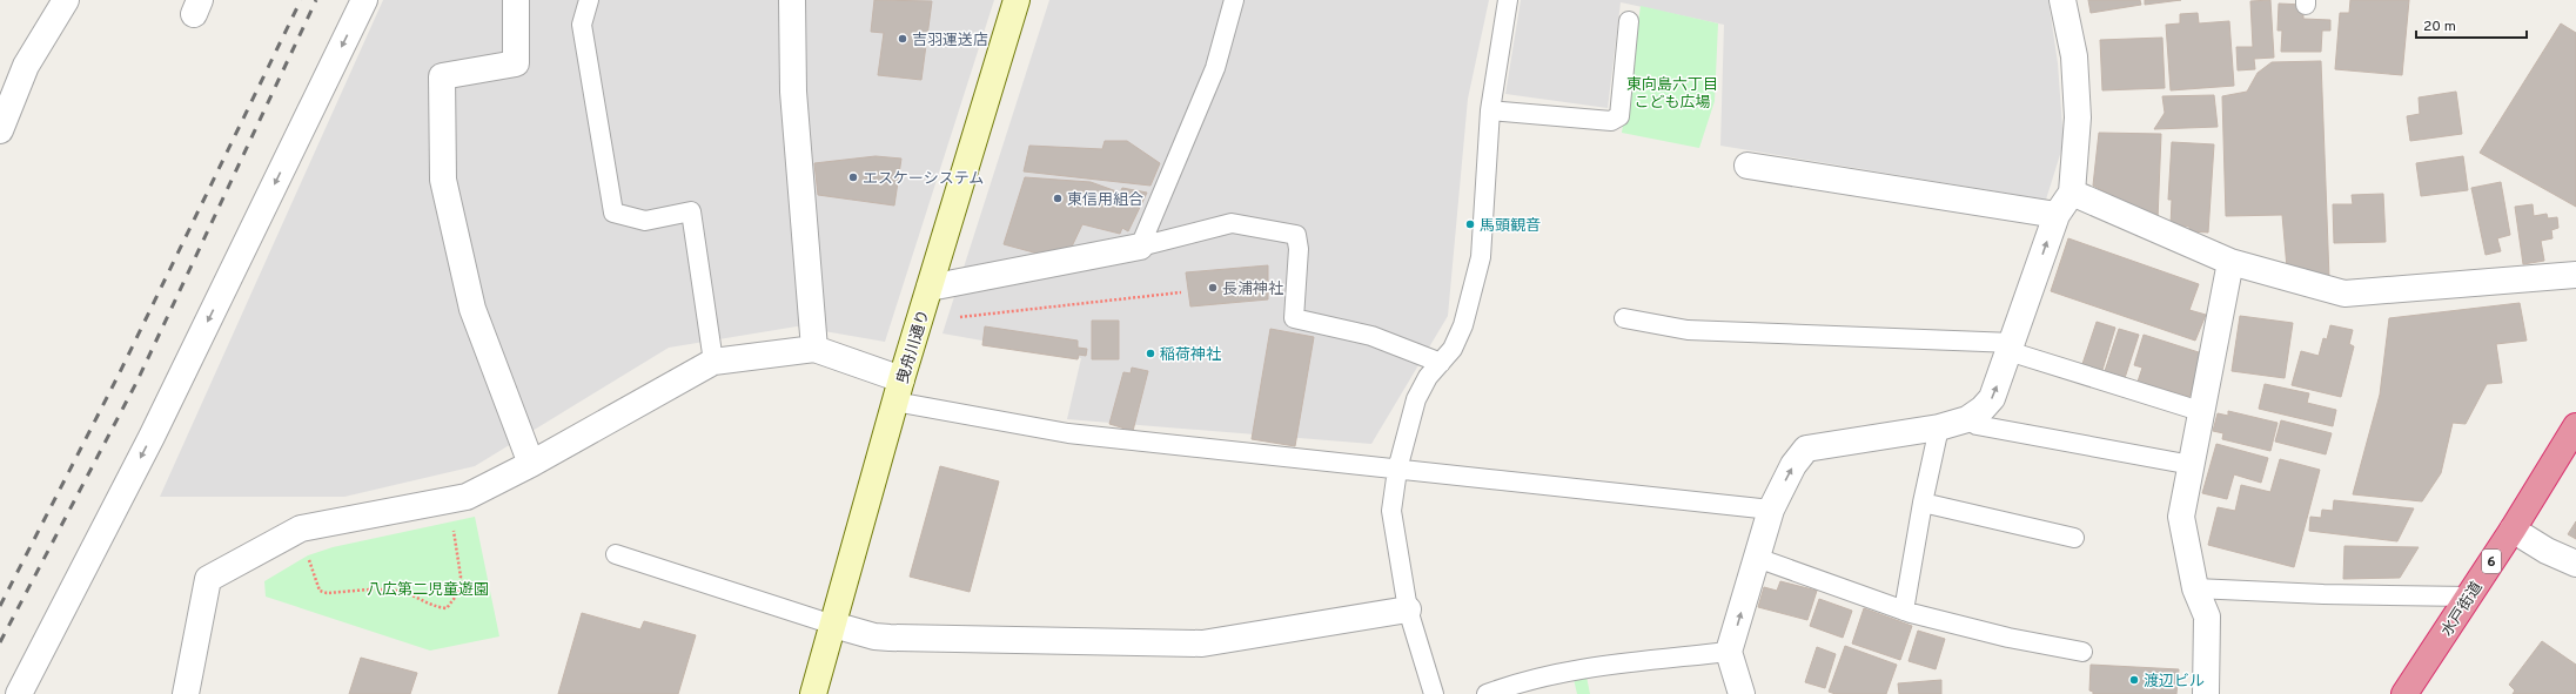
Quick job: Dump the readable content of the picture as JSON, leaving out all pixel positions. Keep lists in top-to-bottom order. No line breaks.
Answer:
{"streets":{"highway":["6","水戸街道"],"street":["曳舟川通り"]},"parks":["東向島六丁目 こども広場","八広第二児童遊園"],"places":["吉羽運送店","エスケーシステム","東信用組合","馬頭観音","長浦神社","稲荷神社","渡辺ビル"],"scale_bar":"20 m"}
